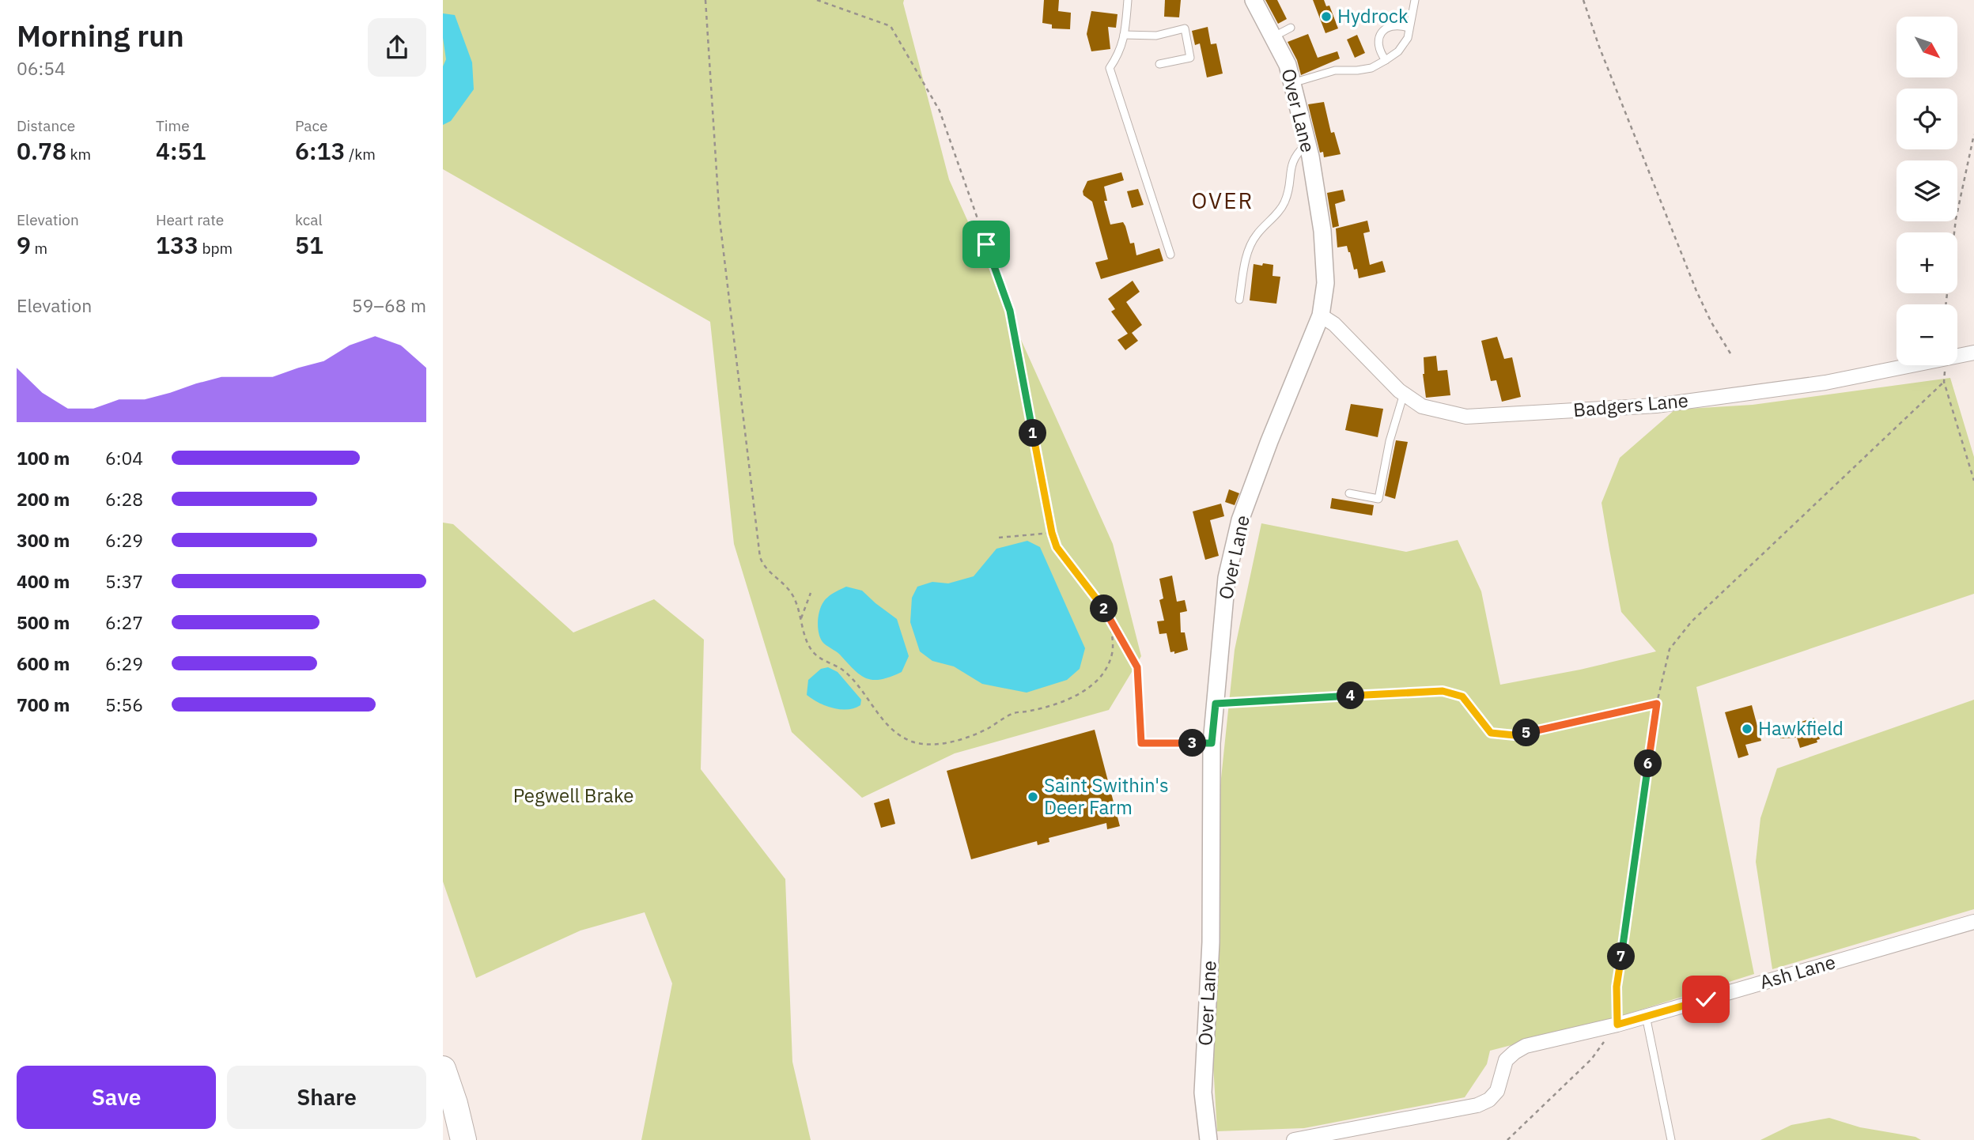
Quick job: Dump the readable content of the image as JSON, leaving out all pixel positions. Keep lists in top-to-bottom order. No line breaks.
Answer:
{"streets":{"street":["Over Lane","Badgers Lane","Ash Lane"]},"crossings":[["Over Lane","Badgers Lane"]],"districts":["OVER"],"parks":["Pegwell Brake"],"places":["Hydrock","Hawkfield","Saint Swithin's Deer Farm"],"north":"bottom right","page":{"heading":["Morning run","06:54"],"map_buttons":["+","−"],"stats":[["Distance","0.78 km"],["Time","4:51"],["Pace","6:13 /km"],["Elevation","9 m"],["Heart rate","133 bpm"],["kcal","51"]],"chart":["Elevation","59–68 m"],"pins":["1","2","4","5","3","6","7"],"list":[{"name":"100 m","note":"6:04"},{"name":"200 m","note":"6:28"},{"name":"300 m","note":"6:29"},{"name":"400 m","note":"5:37"},{"name":"500 m","note":"6:27"},{"name":"600 m","note":"6:29"},{"name":"700 m","note":"5:56"}],"buttons":["Save","Share"]}}
